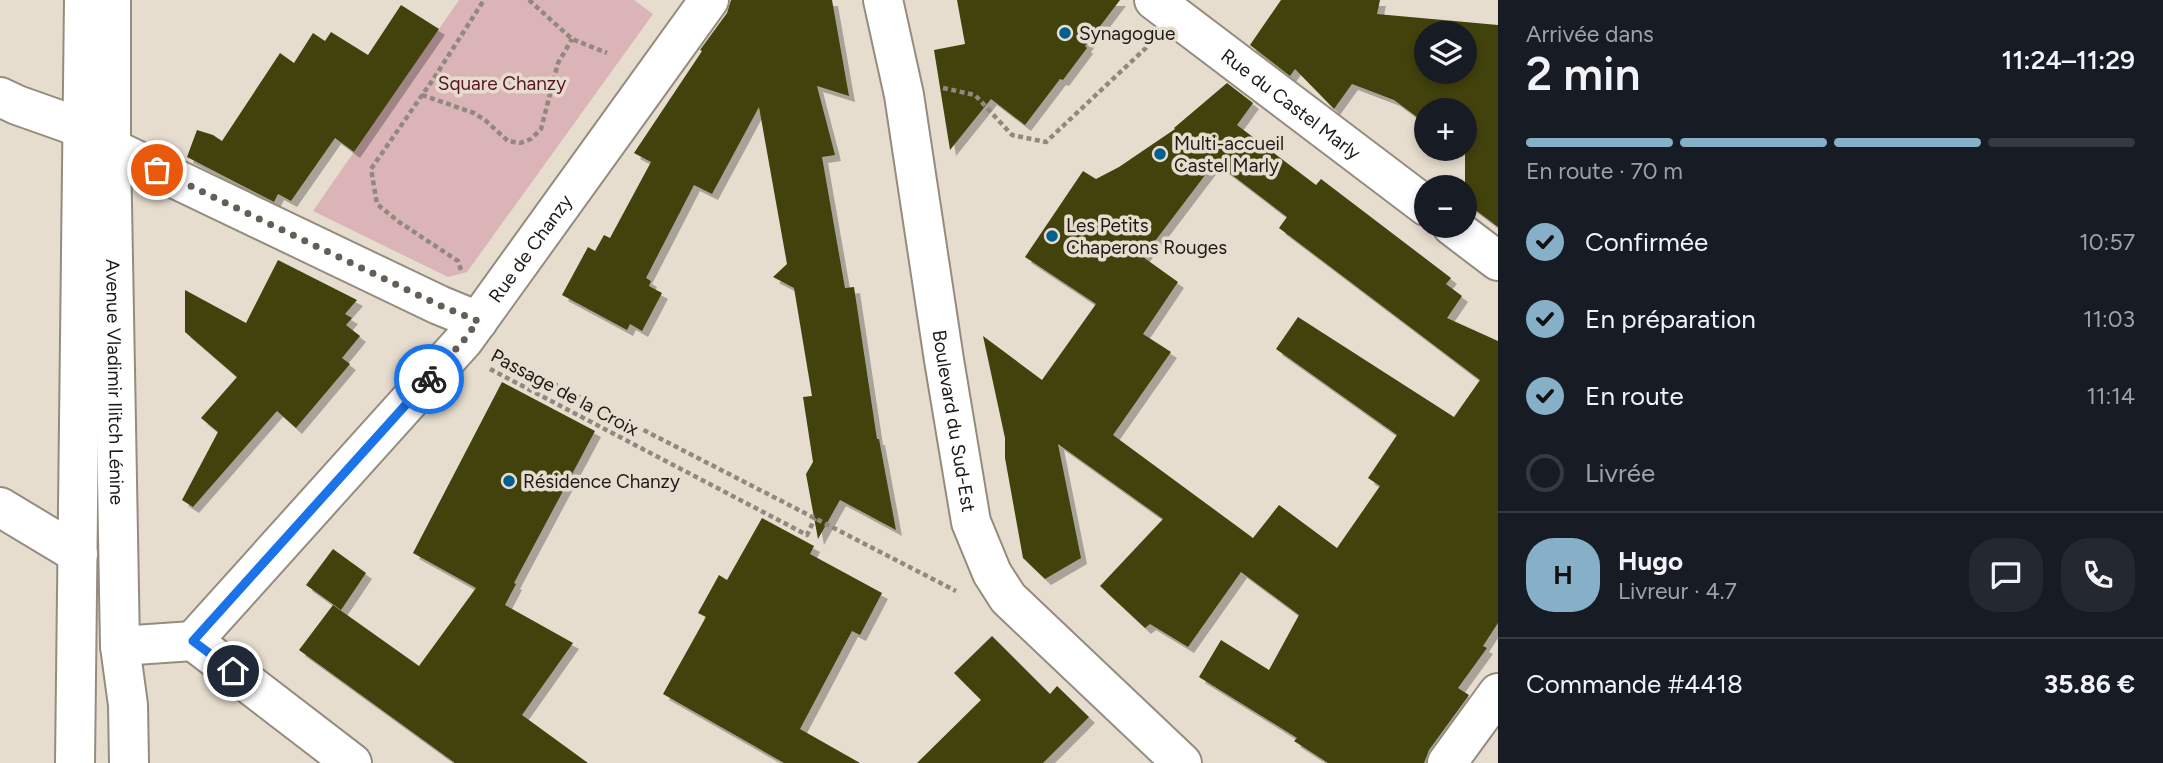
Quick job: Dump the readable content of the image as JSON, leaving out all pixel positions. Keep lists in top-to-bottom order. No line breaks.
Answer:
{"streets":{"street":["Rue du Castel Marly","Rue de Chanzy","Avenue Vladimir Ilitch Lénine","Boulevard du Sud-Est"],"path":["Passage de la Croix"]},"crossings":[["Rue de Chanzy","Passage de la Croix"]],"parks":["Square Chanzy"],"places":["Synagogue","Multi-accueil Castel Marly","Les Petits Chaperons Rouges","Résidence Chanzy"],"page":{"heading":["2 min","Arrivée dans","11:24–11:29"],"panel":["Hugo","Livreur · 4.7","Commande #4418","35.86 €"],"map_buttons":["+","−"],"bar":"En route · 70 m","list":[["Confirmée","10:57"],["En préparation","11:03"],["En route","11:14"],"Livrée"],"round":"H"}}
